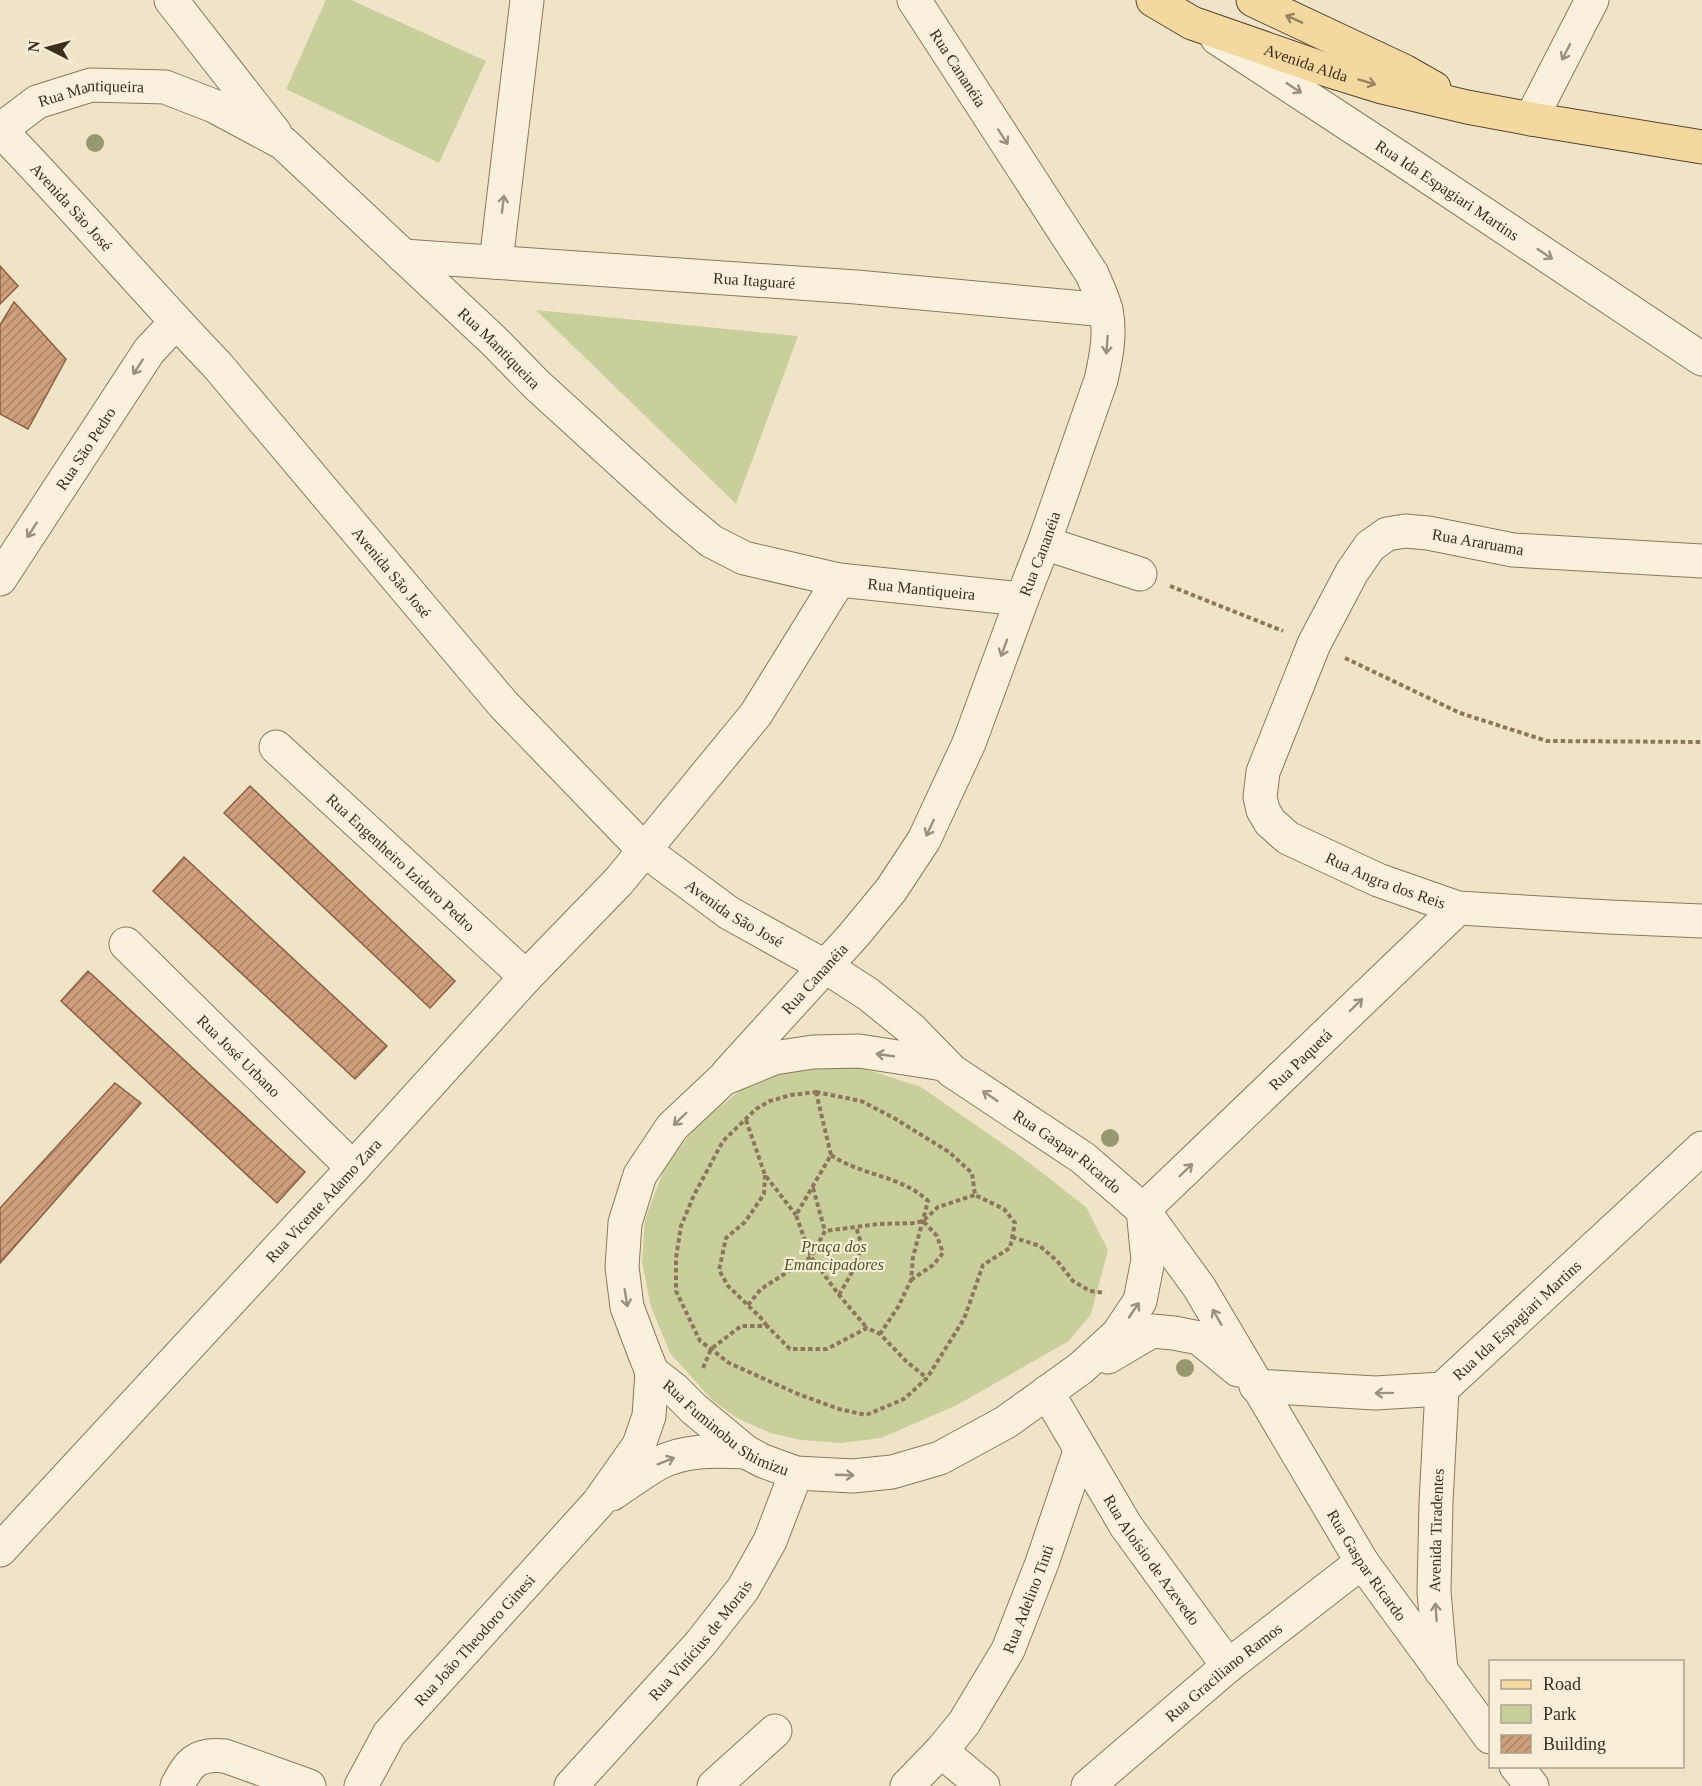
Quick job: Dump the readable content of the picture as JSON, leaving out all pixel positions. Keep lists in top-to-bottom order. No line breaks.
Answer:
{"streets":{"main road":["Avenida Alda"],"street":["Rua Cananéia","Rua Mantiqueira","Rua Ida Espagiari Martins","Avenida São José","Rua Itaguaré","Rua São Pedro","Rua Araruama","Rua Engenheiro Izidoro Pedro","Rua Angra dos Reis","Rua José Urbano","Rua Paquetá","Rua Gaspar Ricardo","Rua Vicente Adamo Zara","Rua Fuminobu Shimizu","Avenida Tiradentes","Rua Aloísio de Azevedo","Rua Adelino Tinti","Rua Vinícius de Morais","Rua João Theodoro Ginesi","Rua Graciliano Ramos"]},"crossings":[["Avenida Alda","Rua Ida Espagiari Martins"],["Rua Cananéia","Rua Mantiqueira"],["Rua Cananéia","Avenida São José"],["Rua Cananéia","Rua Itaguaré"],["Rua Cananéia","Rua Gaspar Ricardo"],["Rua Cananéia","Rua Fuminobu Shimizu"],["Rua Mantiqueira","Avenida São José"],["Rua Mantiqueira","Rua Itaguaré"],["Rua Mantiqueira","Rua Vicente Adamo Zara"],["Rua Ida Espagiari Martins","Rua Gaspar Ricardo"],["Rua Ida Espagiari Martins","Avenida Tiradentes"],["Avenida São José","Rua São Pedro"],["Avenida São José","Rua Gaspar Ricardo"],["Avenida São José","Rua Vicente Adamo Zara"],["Rua Araruama","Rua Angra dos Reis"],["Rua Engenheiro Izidoro Pedro","Rua Vicente Adamo Zara"],["Rua Angra dos Reis","Rua Paquetá"],["Rua José Urbano","Rua Vicente Adamo Zara"],["Rua Paquetá","Rua Gaspar Ricardo"],["Rua Paquetá","Rua Fuminobu Shimizu"],["Rua Gaspar Ricardo","Rua Fuminobu Shimizu"],["Rua Gaspar Ricardo","Avenida Tiradentes"],["Rua Gaspar Ricardo","Rua Graciliano Ramos"],["Rua Fuminobu Shimizu","Rua Vinícius de Morais"],["Rua Fuminobu Shimizu","Rua João Theodoro Ginesi"],["Rua Aloísio de Azevedo","Rua Adelino Tinti"],["Rua Aloísio de Azevedo","Rua Graciliano Ramos"]],"one_way":["Rua Cananéia","Rua São Pedro","Rua Paquetá","Rua Gaspar Ricardo","Avenida Tiradentes"],"parks":["Praça dos Emancipadores"],"legend":["Road","Park","Building"],"north":"left"}
